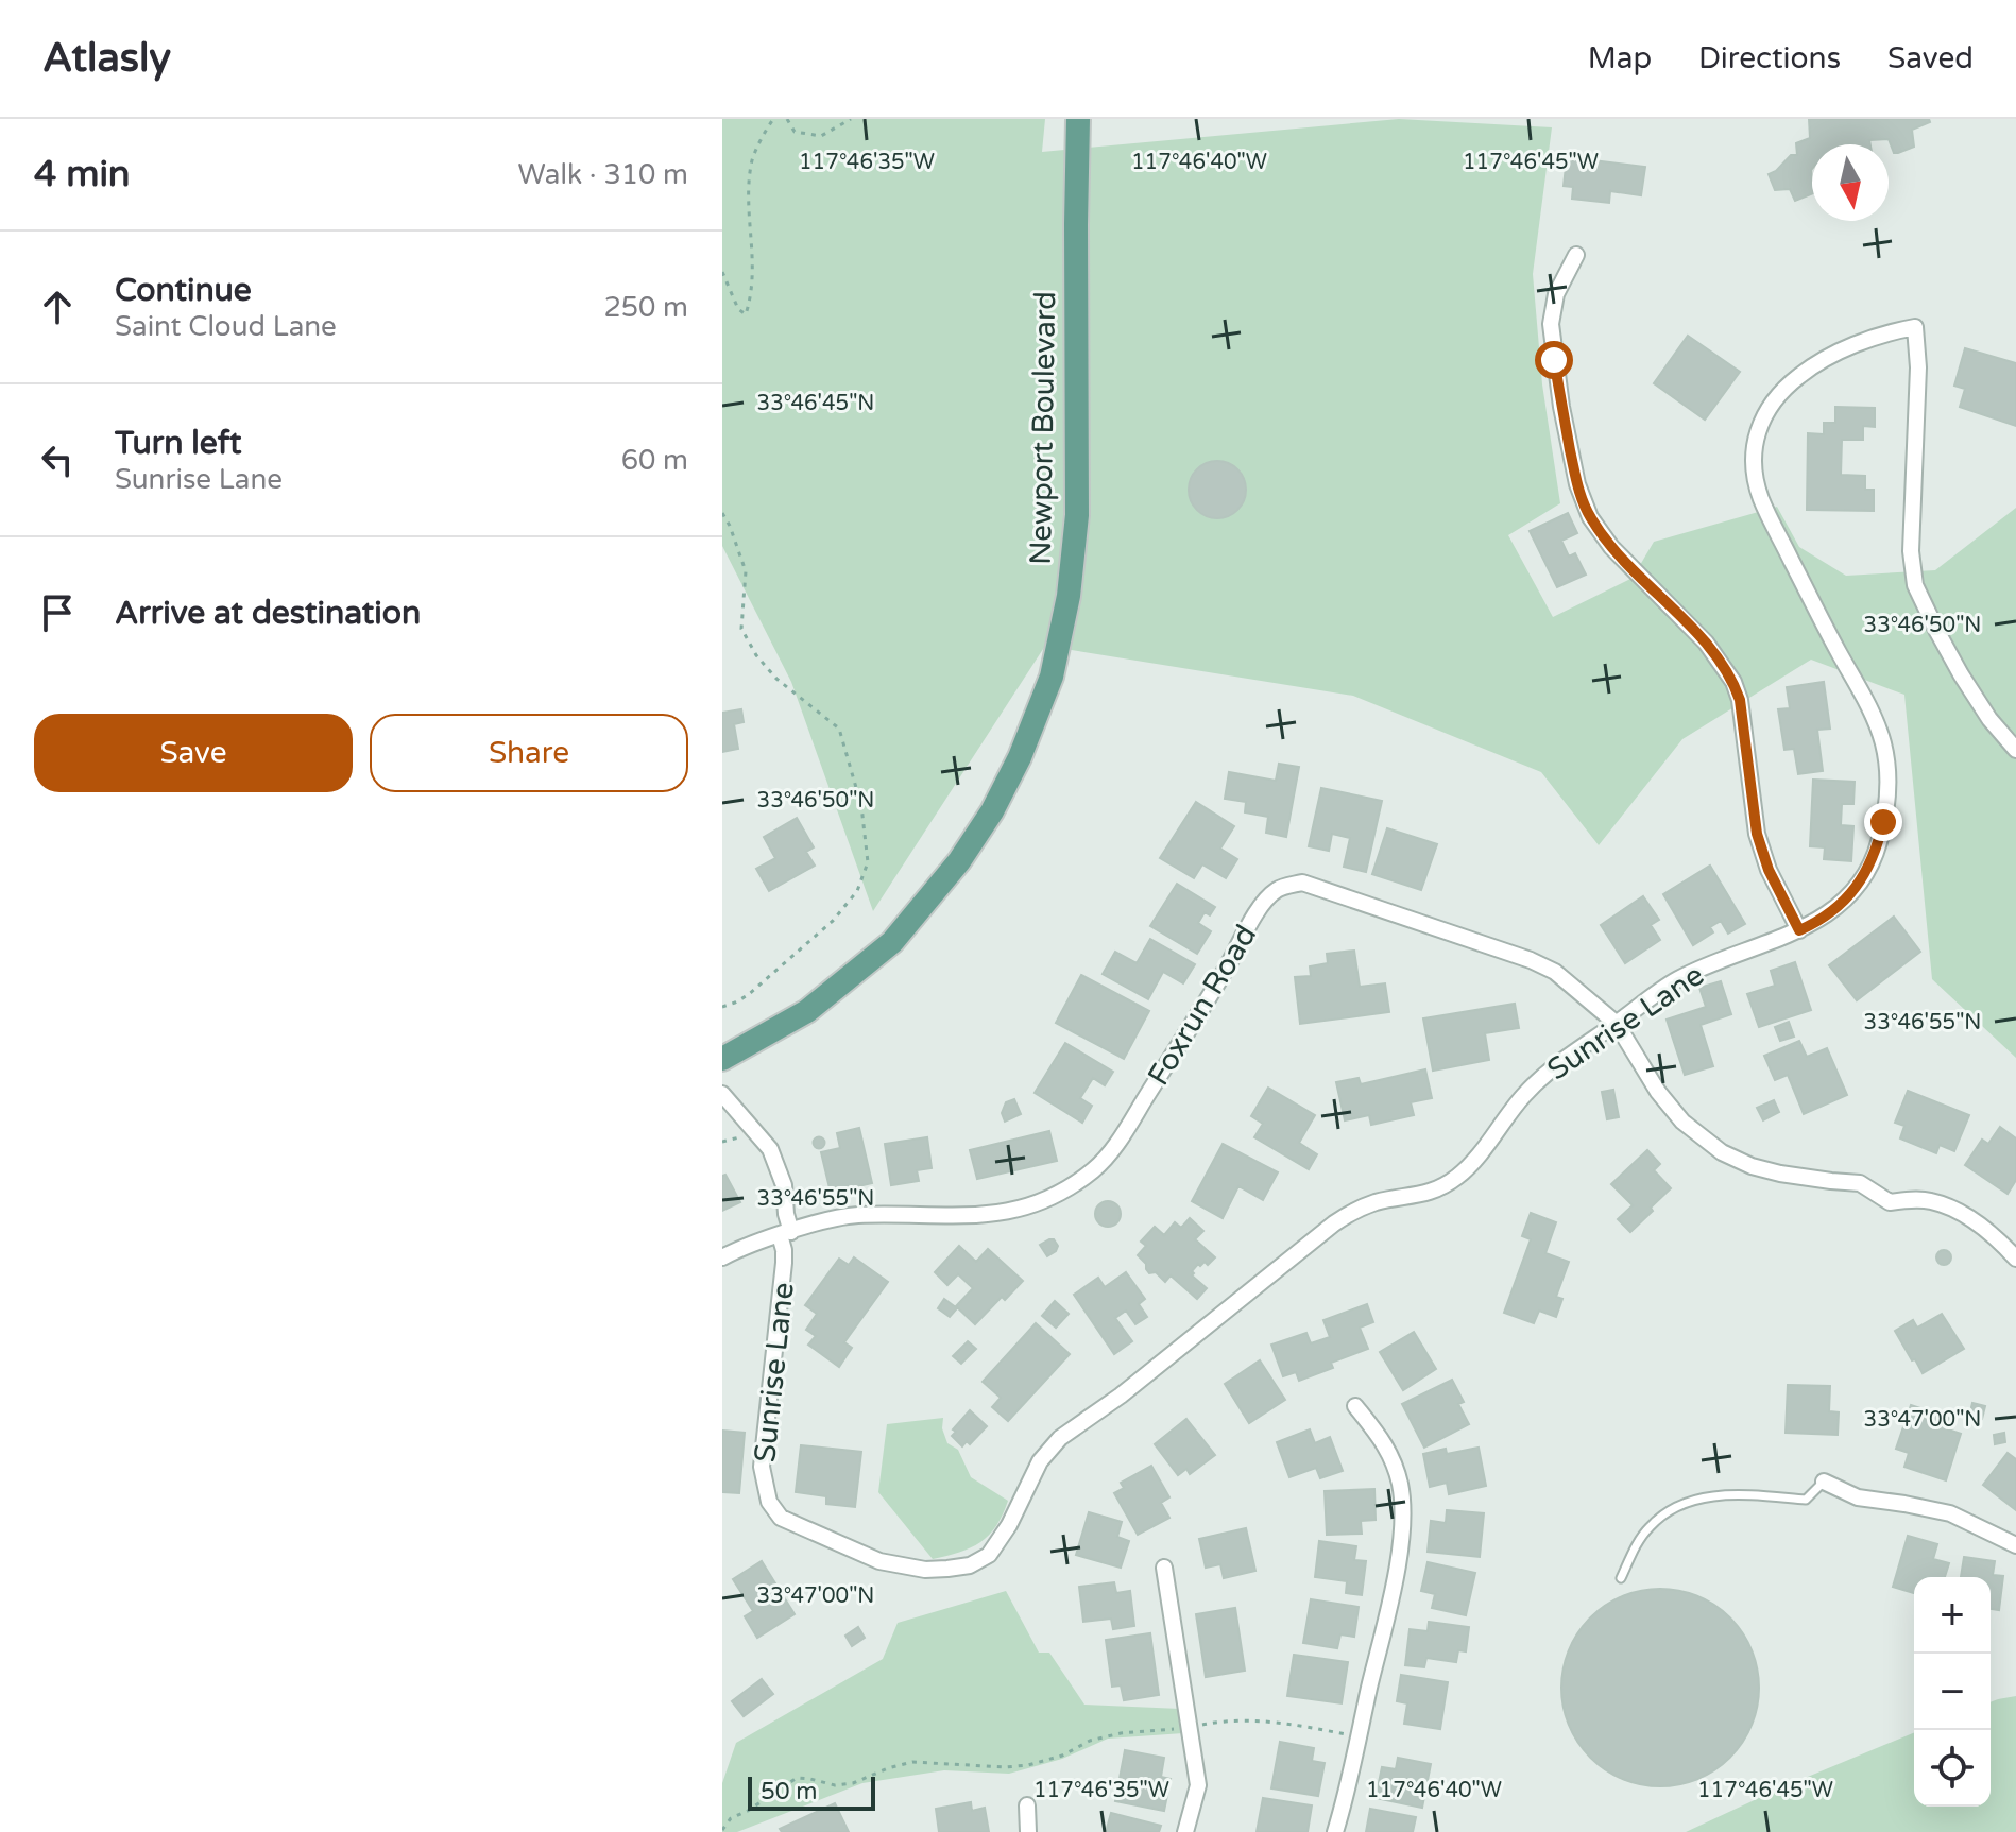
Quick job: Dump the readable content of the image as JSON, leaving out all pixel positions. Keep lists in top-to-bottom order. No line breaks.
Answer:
{"streets":{"main road":["Newport Boulevard"],"street":["Foxrun Road","Sunrise Lane"]},"crossings":[["Foxrun Road","Sunrise Lane"]],"scale_bar":"50 m","north":"bottom","page":{"header":"Atlasly","nav":["Map","Directions","Saved"],"heading":["4 min","Walk · 310 m"],"list":[["Continue","Saint Cloud Lane","250 m"],["Turn left","Sunrise Lane","60 m"],"Arrive at destination"],"buttons":["Save","Share"],"map_buttons":["+","−"],"scale":"50 m"},"coordinates":["117°46'35\"W","117°46'40\"W","117°46'45\"W","33°46'45\"N","33°46'50\"N","33°46'55\"N","33°47'00\"N"]}
